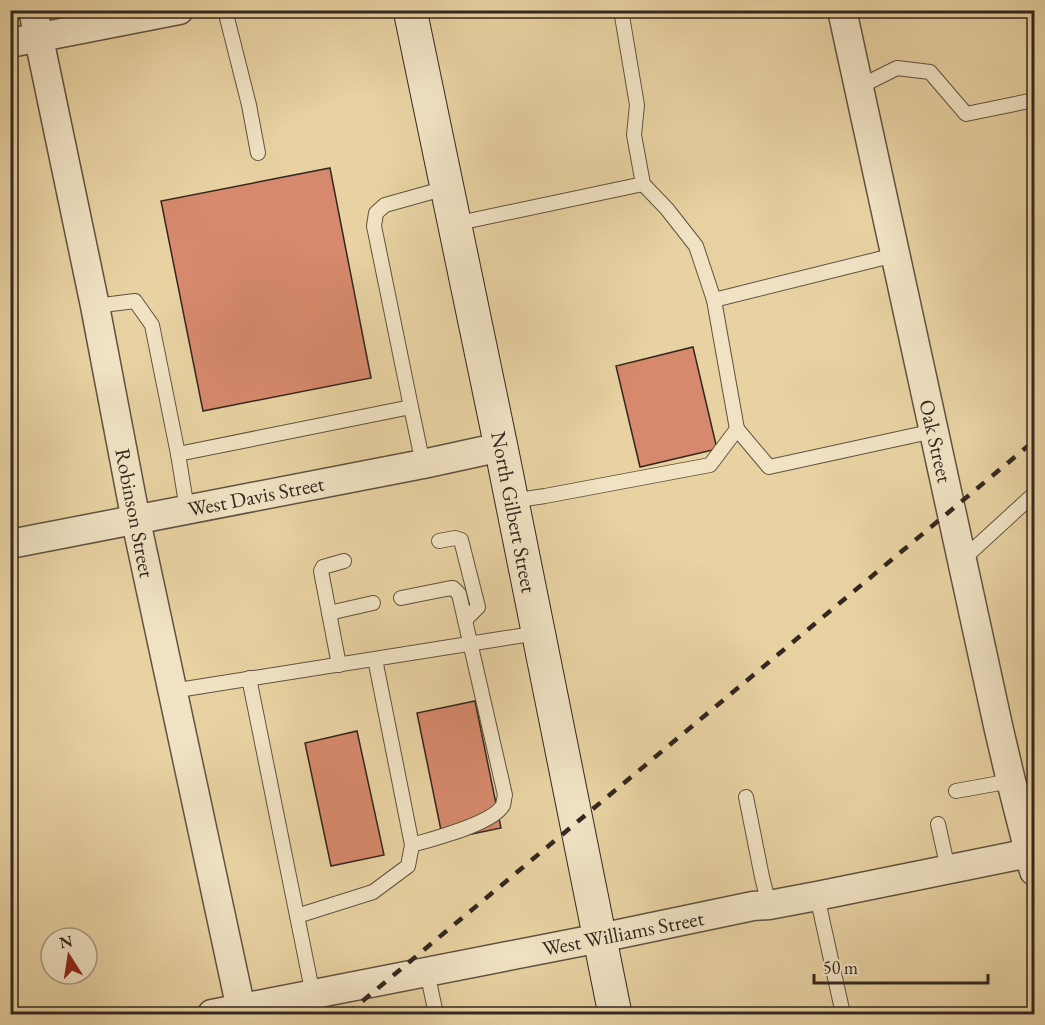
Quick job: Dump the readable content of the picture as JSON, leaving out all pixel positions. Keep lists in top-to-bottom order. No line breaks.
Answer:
{"streets":{"main road":["North Gilbert Street"],"street":["Oak Street","West Davis Street","Robinson Street","West Williams Street"]},"crossings":[["Oak Street","West Williams Street"],["West Davis Street","North Gilbert Street"],["West Davis Street","Robinson Street"],["North Gilbert Street","West Williams Street"],["Robinson Street","West Williams Street"]],"scale_bar":"50 m","north":"top"}
